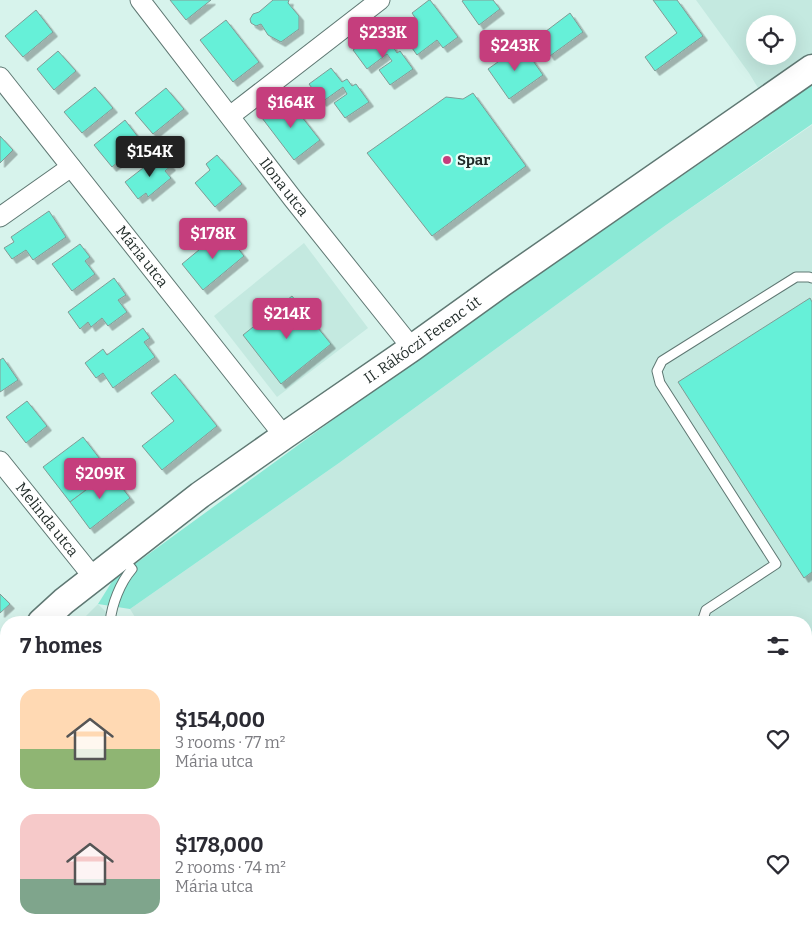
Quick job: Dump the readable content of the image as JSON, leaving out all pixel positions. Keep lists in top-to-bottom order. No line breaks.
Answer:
{"streets":{"main road":["II. Rákóczi Ferenc út"],"street":["Ilona utca","Mária utca","Melinda utca"]},"crossings":[["Ilona utca","II. Rákóczi Ferenc út"],["Mária utca","II. Rákóczi Ferenc út"],["II. Rákóczi Ferenc út","Melinda utca"]],"places":["Spar"],"page":{"price":["$233K","$243K","$164K","$154K","$178K","$214K","$209K"],"heading":"7 homes","list":[{"name":"$154,000","note":"3 rooms · 77 m² · Mária utca"},{"name":"$178,000","note":"2 rooms · 74 m² · Mária utca"}]}}
